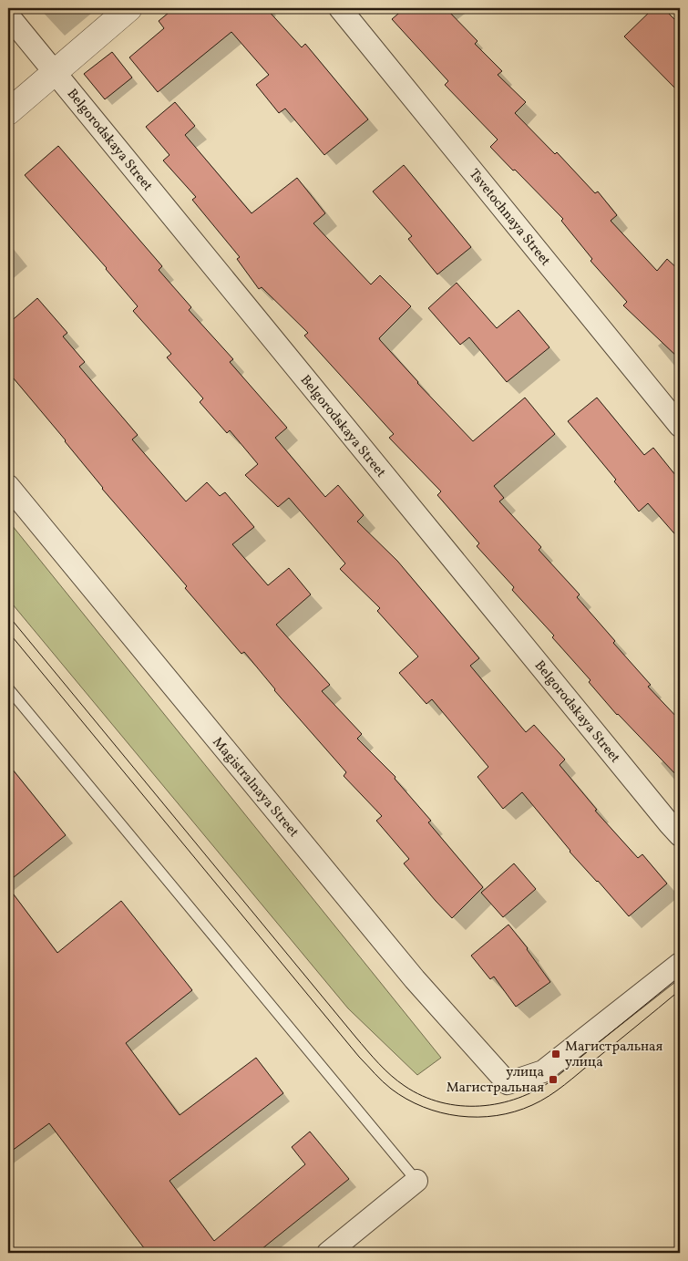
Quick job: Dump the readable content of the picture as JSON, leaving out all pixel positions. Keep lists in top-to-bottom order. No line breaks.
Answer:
{"streets":{"street":["Belgorodskaya Street","Tsvetochnaya Street","Magistralnaya Street"]},"places":{"transit":["Магистральная улица","улица Магистральная"]}}
